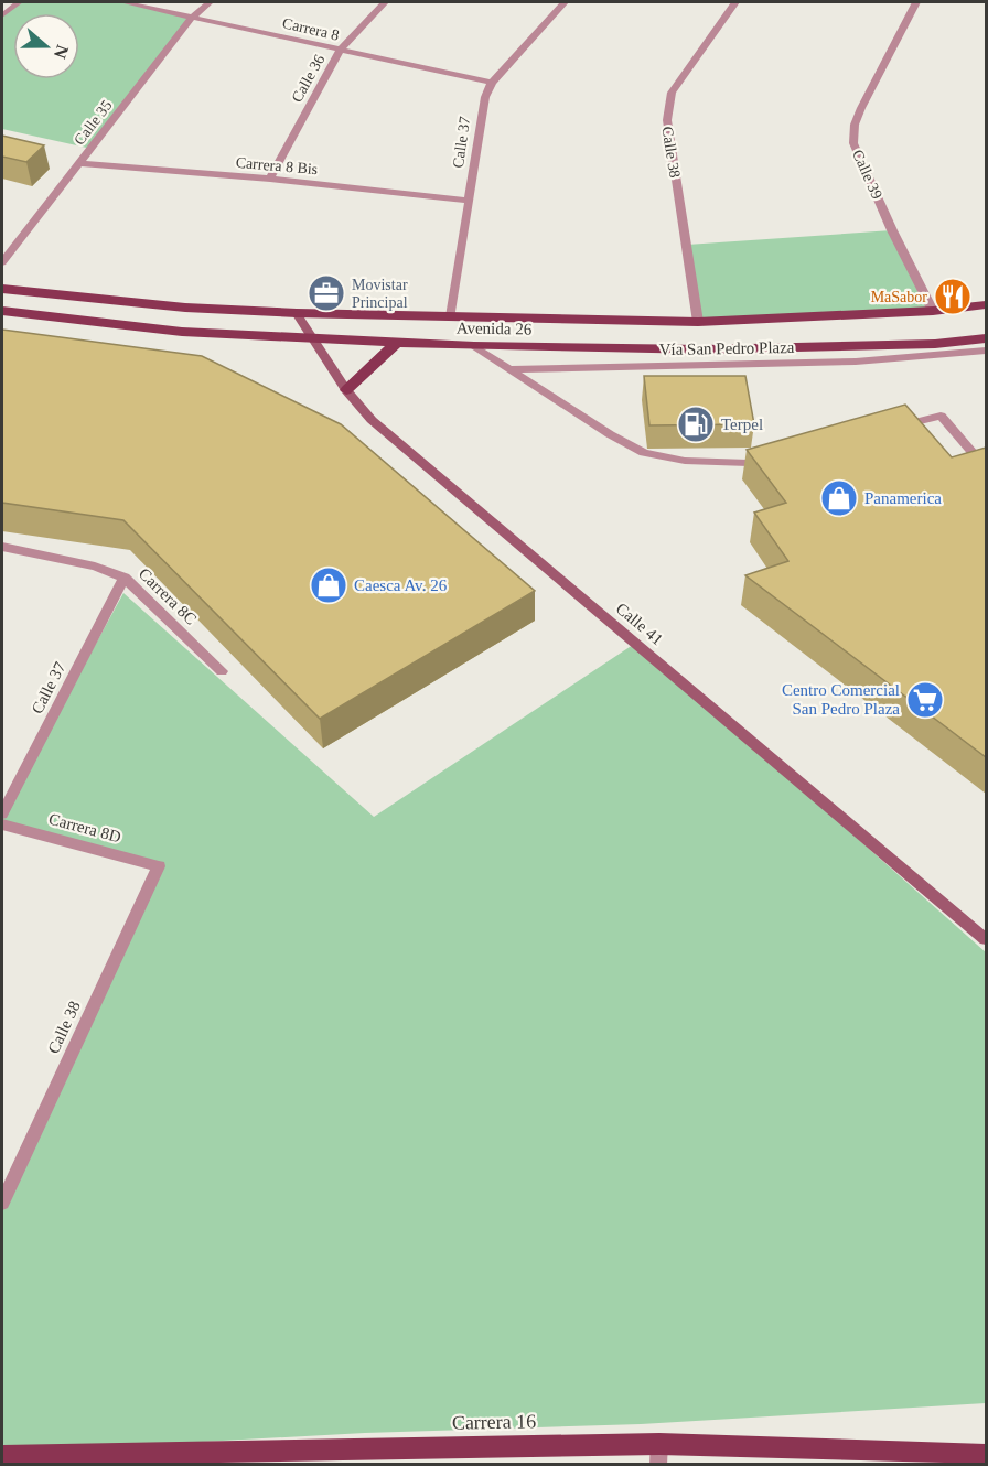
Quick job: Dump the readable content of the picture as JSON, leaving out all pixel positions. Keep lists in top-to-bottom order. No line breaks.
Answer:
{"streets":{"main road":["Avenida 26","Carrera 16"],"street":["Carrera 8","Calle 36","Calle 35","Calle 37","Calle 38","Carrera 8 Bis","Calle 39","Vía San Pedro Plaza","Carrera 8C","Calle 41","Carrera 8D"]},"crossings":[["Carrera 8","Calle 36"],["Carrera 8","Calle 35"],["Carrera 8","Calle 37"],["Calle 36","Carrera 8 Bis"],["Calle 35","Carrera 8 Bis"],["Calle 37","Carrera 8 Bis"],["Calle 37","Avenida 26"],["Calle 37","Carrera 8C"],["Calle 38","Avenida 26"],["Calle 38","Carrera 8D"],["Calle 39","Avenida 26"],["Avenida 26","Calle 41"]],"places":{"office":["Movistar Principal"],"restaurant":["MaSabor"],"fuel station":["Terpel"],"shop":["Panamerica","Caesca Av. 26"],"supermarket":["Centro Comercial San Pedro Plaza"]},"north":"right"}
